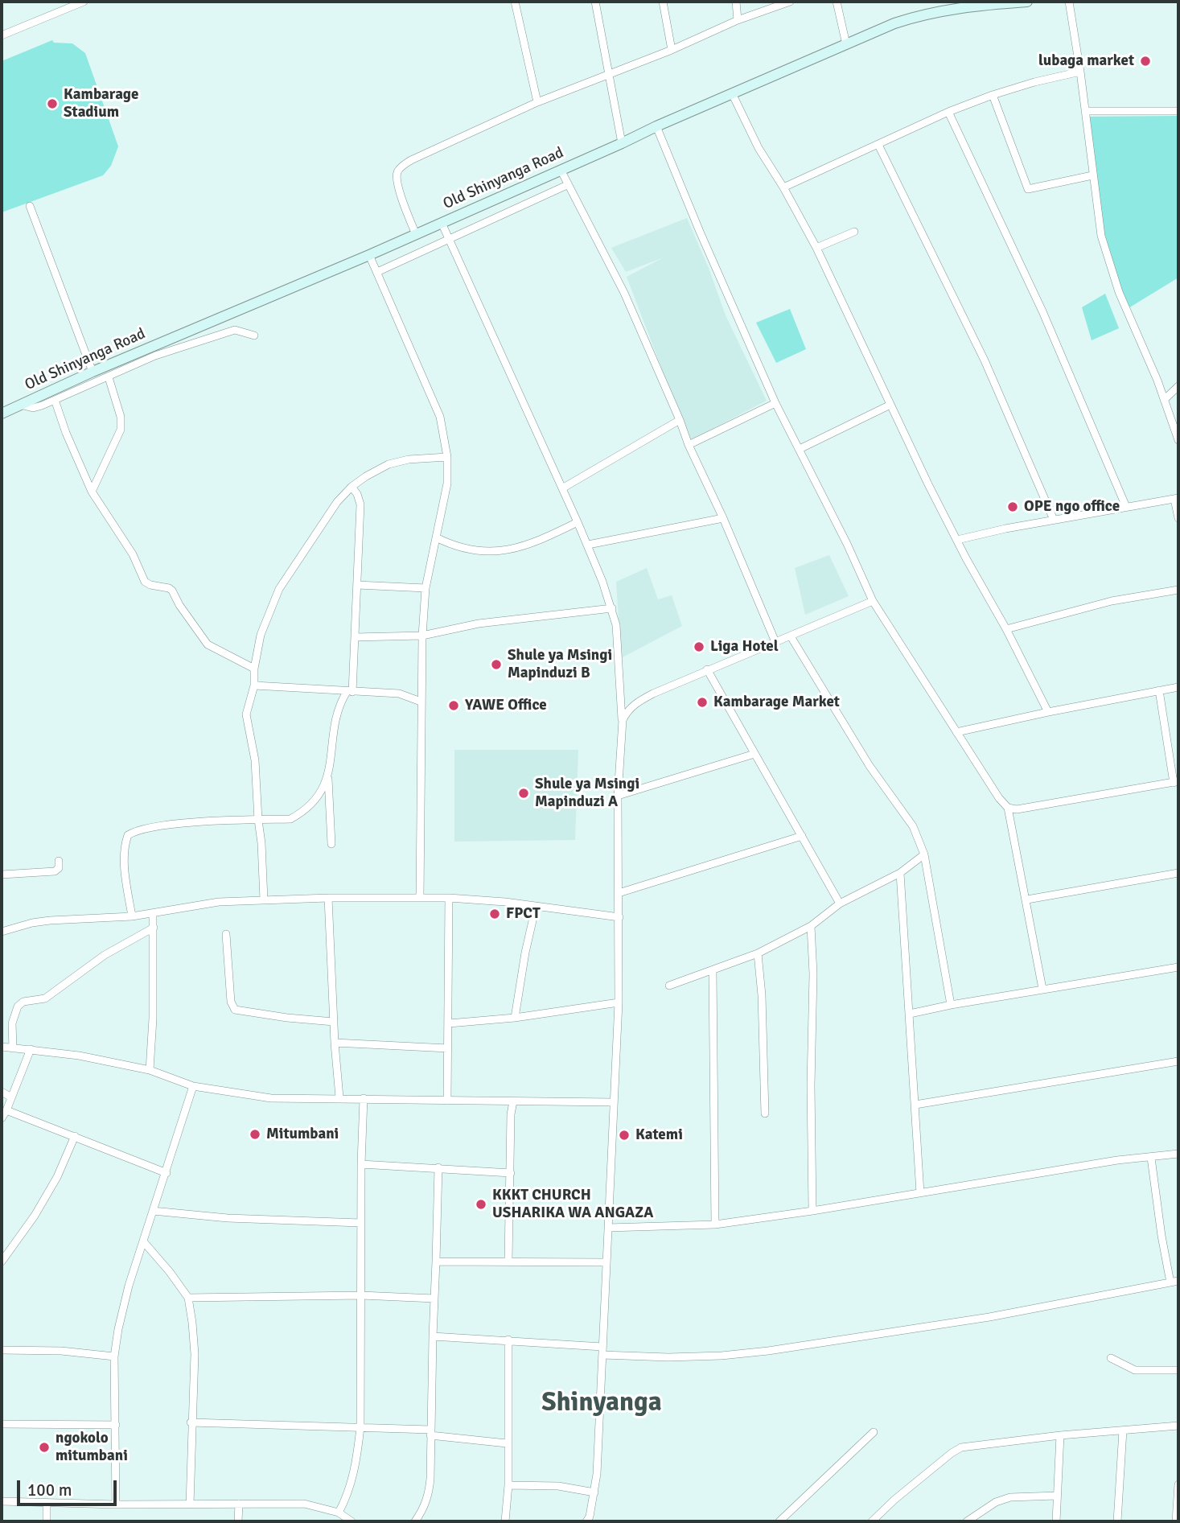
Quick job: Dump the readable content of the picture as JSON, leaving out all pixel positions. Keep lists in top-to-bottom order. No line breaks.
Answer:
{"streets":{"main road":["Old Shinyanga Road"]},"districts":["Shinyanga"],"places":["lubaga market","Kambarage Stadium","OPE ngo office","Liga Hotel","Shule ya Msingi Mapinduzi B","Kambarage Market","YAWE Office","Shule ya Msingi Mapinduzi A","FPCT","Mitumbani","Katemi","KKKT CHURCH USHARIKA WA ANGAZA","ngokolo mitumbani"],"scale_bar":"100 m"}
